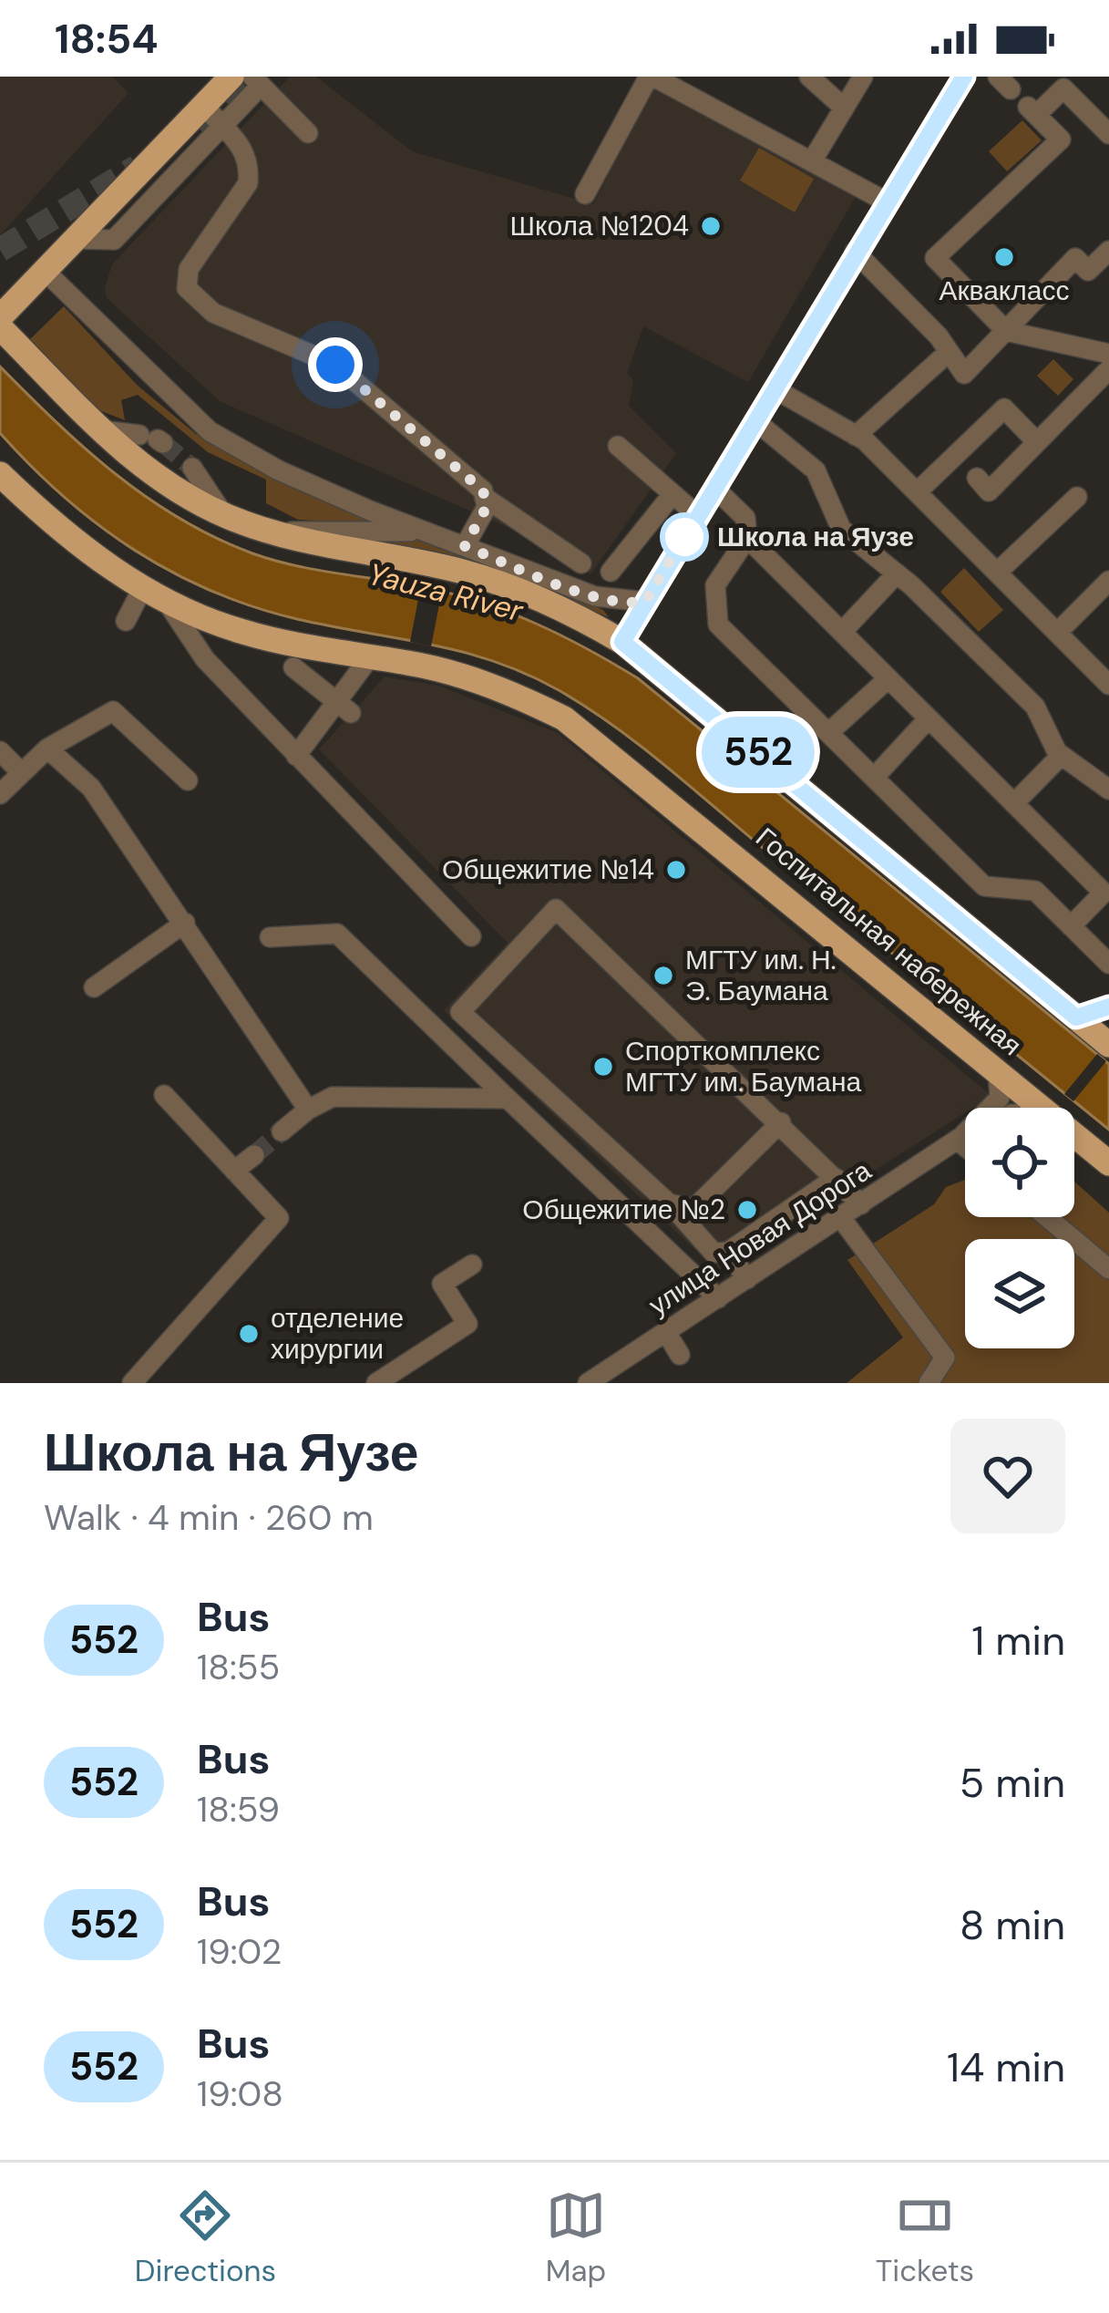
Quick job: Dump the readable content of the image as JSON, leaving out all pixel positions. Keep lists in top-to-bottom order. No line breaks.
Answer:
{"streets":{"main road":["Госпитальная набережная"],"street":["улица Новая Дорога"]},"crossings":[["Госпитальная набережная","улица Новая Дорога"]],"water":["Yauza River"],"places":["Школа №1204","Аквакласс","Школа на Яузе","Общежитие №14","МГТУ им. Н. Э. Баумана","Спорткомплекс МГТУ им. Баумана","Общежитие №2","отделение хирургии"],"lines":["bus line 552"],"page":{"status":"18:54","on_map":"552","heading":["Школа на Яузе","Walk · 4 min · 260 m"],"list":[{"mark":"552","name":"Bus","note":"18:55","value":"1 min"},{"mark":"552","name":"Bus","note":"18:59","value":"5 min"},{"mark":"552","name":"Bus","note":"19:02","value":"8 min"},{"mark":"552","name":"Bus","note":"19:08","value":"14 min"}],"tabs":["Directions","Map","Tickets"]}}
